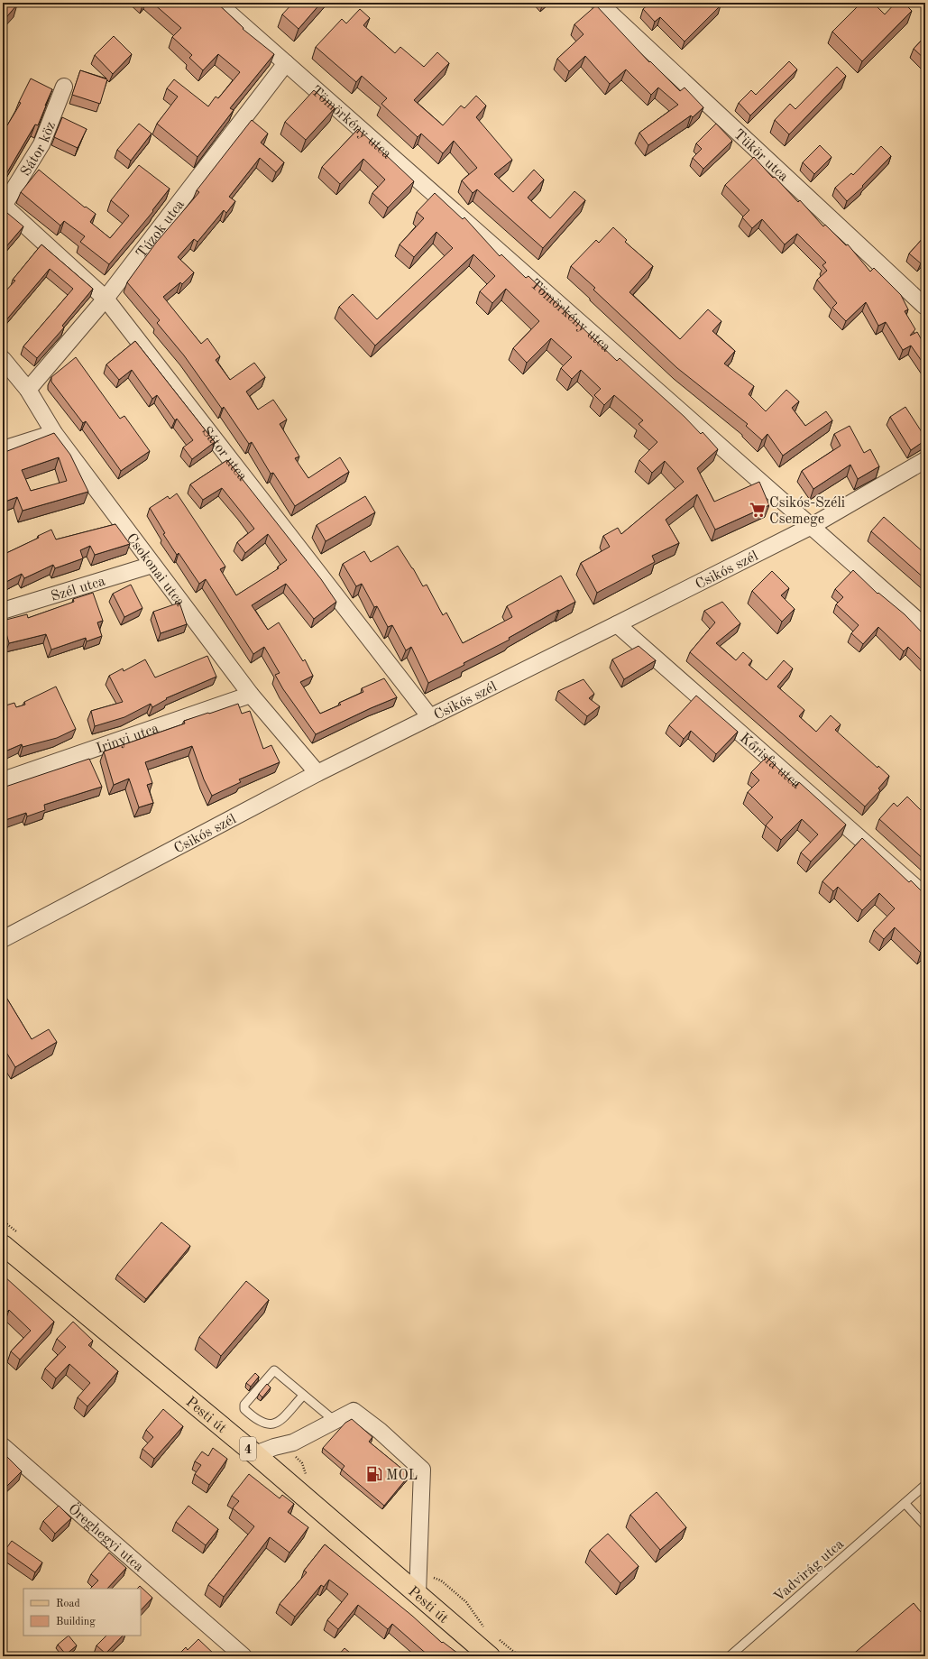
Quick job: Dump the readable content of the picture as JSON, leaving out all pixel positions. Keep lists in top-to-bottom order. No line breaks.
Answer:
{"streets":{"main road":["Pesti út","4"],"street":["Tömörkény utca","Sátor köz","Tükör utca","Túzok utca","Sátor utca","Csokonai utca","Csikós szél","Szél utca","Irinyi utca","Kőrisfa utca","Öreghegyi utca"],"lane":["Vadvirág utca"]},"crossings":[["Tömörkény utca","Túzok utca"],["Tömörkény utca","Csikós szél"],["Sátor köz","Sátor utca"],["Túzok utca","Sátor utca"],["Túzok utca","Csokonai utca"],["Sátor utca","Csikós szél"],["Csokonai utca","Csikós szél"],["Csokonai utca","Szél utca"],["Csokonai utca","Irinyi utca"],["Csikós szél","Kőrisfa utca"]],"places":{"supermarket":["Csikós-Széli Csemege"],"fuel station":["MOL"]},"legend":["Road","Building"]}
